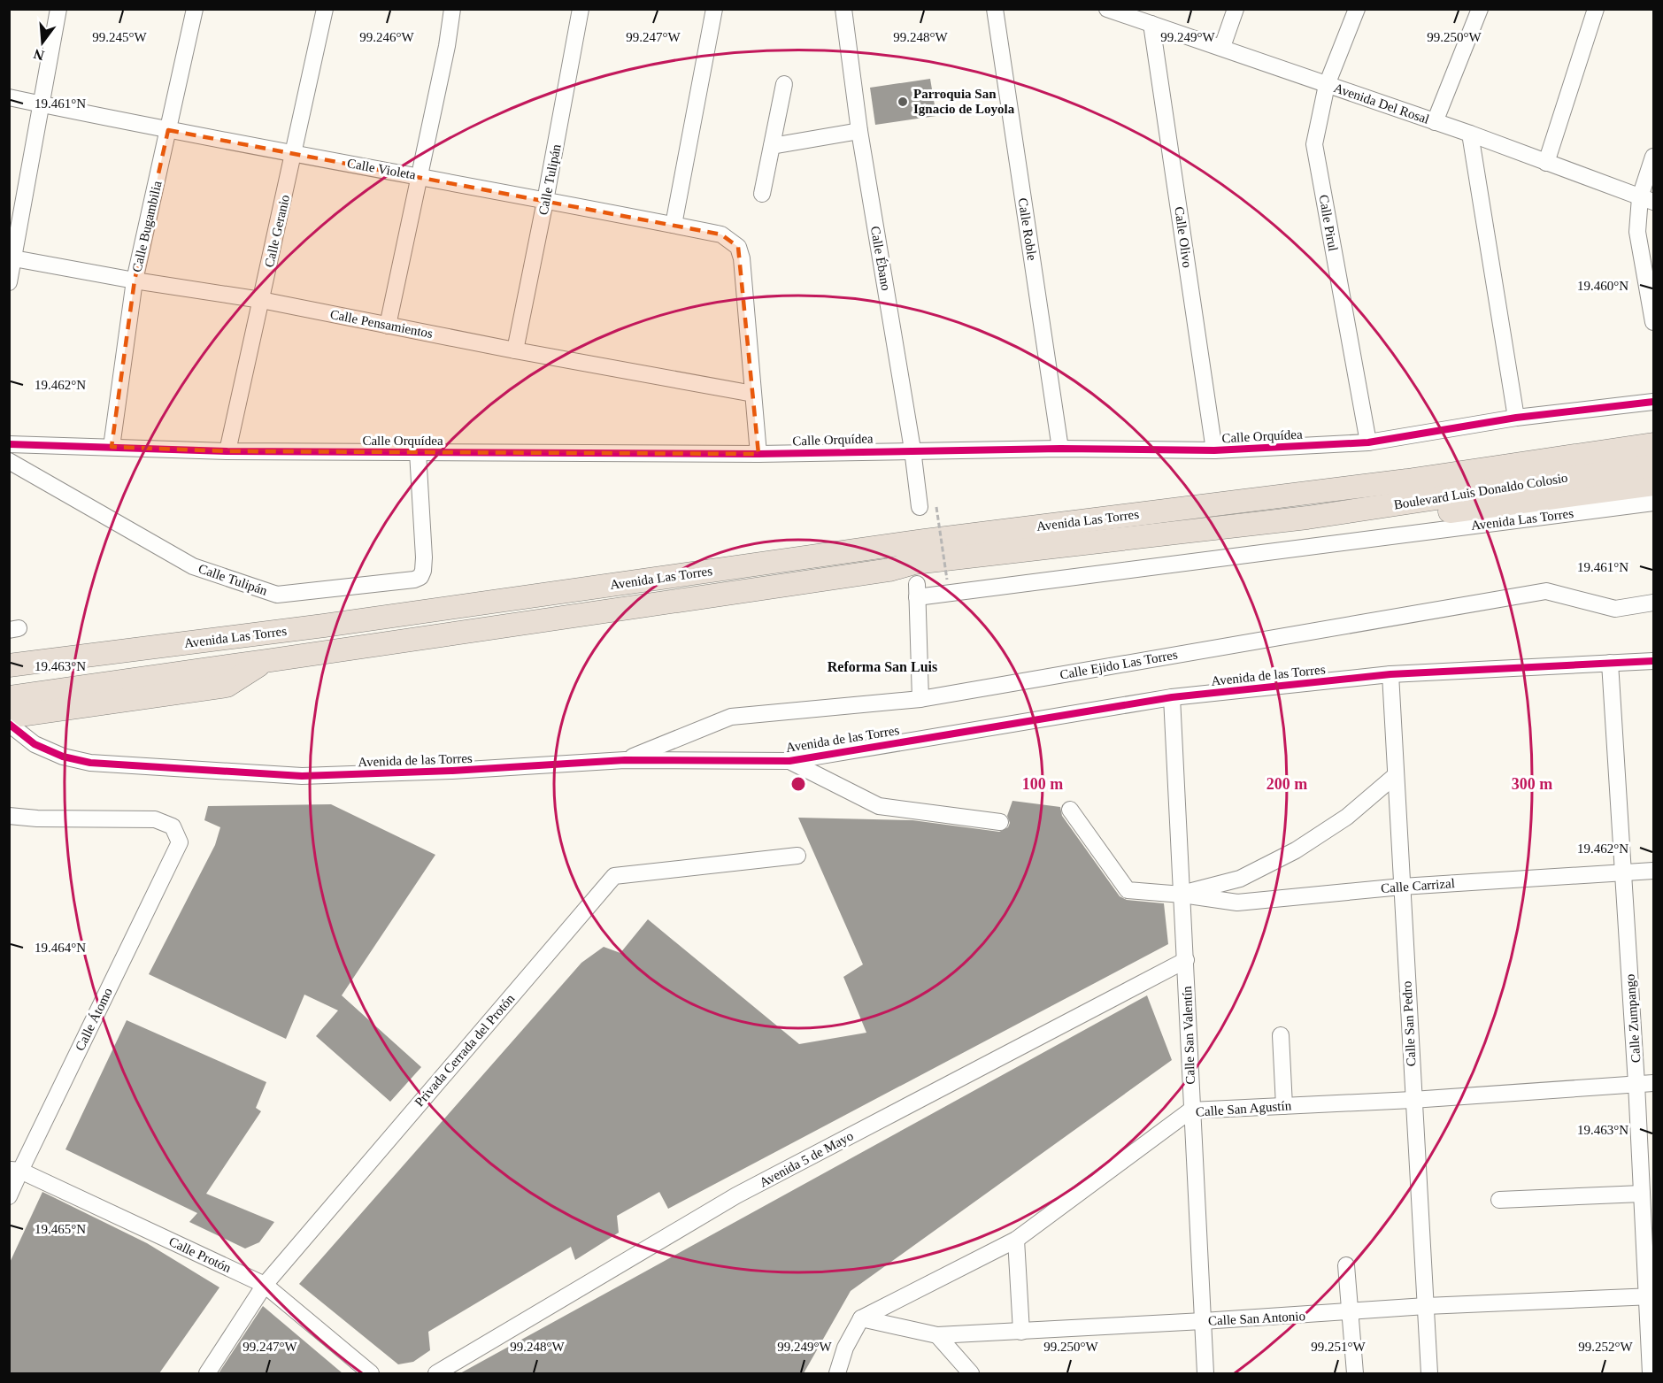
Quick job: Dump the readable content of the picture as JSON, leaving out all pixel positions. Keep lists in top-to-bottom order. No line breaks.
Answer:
{"streets":{"highway":["Boulevard Luis Donaldo Colosio","Avenida Las Torres"],"street":["Avenida Del Rosal","Calle Violeta","Calle Tulipán","Calle Pirul","Calle Bugambilia","Calle Roble","Calle Geranio","Calle Olivo","Calle Ébano","Calle Pensamientos","Calle Orquídea","Calle Ejido Las Torres","Avenida de las Torres","Calle Carrizal","Calle Zumpango","Calle Átomo","Calle San Pedro","Calle San Valentín","Privada Cerrada del Protón","Calle San Agustín","Avenida 5 de Mayo","Calle Protón","Calle San Antonio"]},"crossings":[["Avenida Del Rosal","Calle Pirul"],["Avenida Del Rosal","Calle Olivo"],["Calle Violeta","Calle Tulipán"],["Calle Violeta","Calle Bugambilia"],["Calle Violeta","Calle Geranio"],["Calle Violeta","Calle Pensamientos"],["Calle Tulipán","Calle Pensamientos"],["Calle Tulipán","Calle Orquídea"],["Calle Pirul","Calle Orquídea"],["Calle Bugambilia","Calle Pensamientos"],["Calle Bugambilia","Calle Orquídea"],["Calle Roble","Calle Orquídea"],["Calle Geranio","Calle Pensamientos"],["Calle Geranio","Calle Orquídea"],["Calle Olivo","Calle Orquídea"],["Calle Ébano","Calle Orquídea"],["Boulevard Luis Donaldo Colosio","Avenida Las Torres"],["Avenida Las Torres","Calle Ejido Las Torres"],["Calle Ejido Las Torres","Avenida de las Torres"],["Avenida de las Torres","Calle Zumpango"],["Avenida de las Torres","Calle San Pedro"],["Avenida de las Torres","Calle San Valentín"],["Calle Carrizal","Calle Zumpango"],["Calle Carrizal","Calle San Pedro"],["Calle Carrizal","Calle San Valentín"],["Calle Zumpango","Calle San Agustín"],["Calle Zumpango","Calle San Antonio"],["Calle Átomo","Calle Protón"],["Calle San Pedro","Calle San Agustín"],["Calle San Pedro","Calle San Antonio"],["Calle San Valentín","Calle San Agustín"],["Calle San Valentín","Avenida 5 de Mayo"],["Calle San Valentín","Calle San Antonio"],["Privada Cerrada del Protón","Calle Protón"],["Calle San Agustín","Calle San Antonio"]],"districts":["Reforma San Luis"],"places":["Parroquia San Ignacio de Loyola"],"north":"bottom","coordinates":["99.245°W","99.246°W","99.247°W","99.248°W","99.249°W","99.250°W","19.461°N","19.460°N","19.462°N","19.463°N","19.464°N","19.465°N","99.251°W","99.252°W"],"rings":["100 m","200 m","300 m"]}
